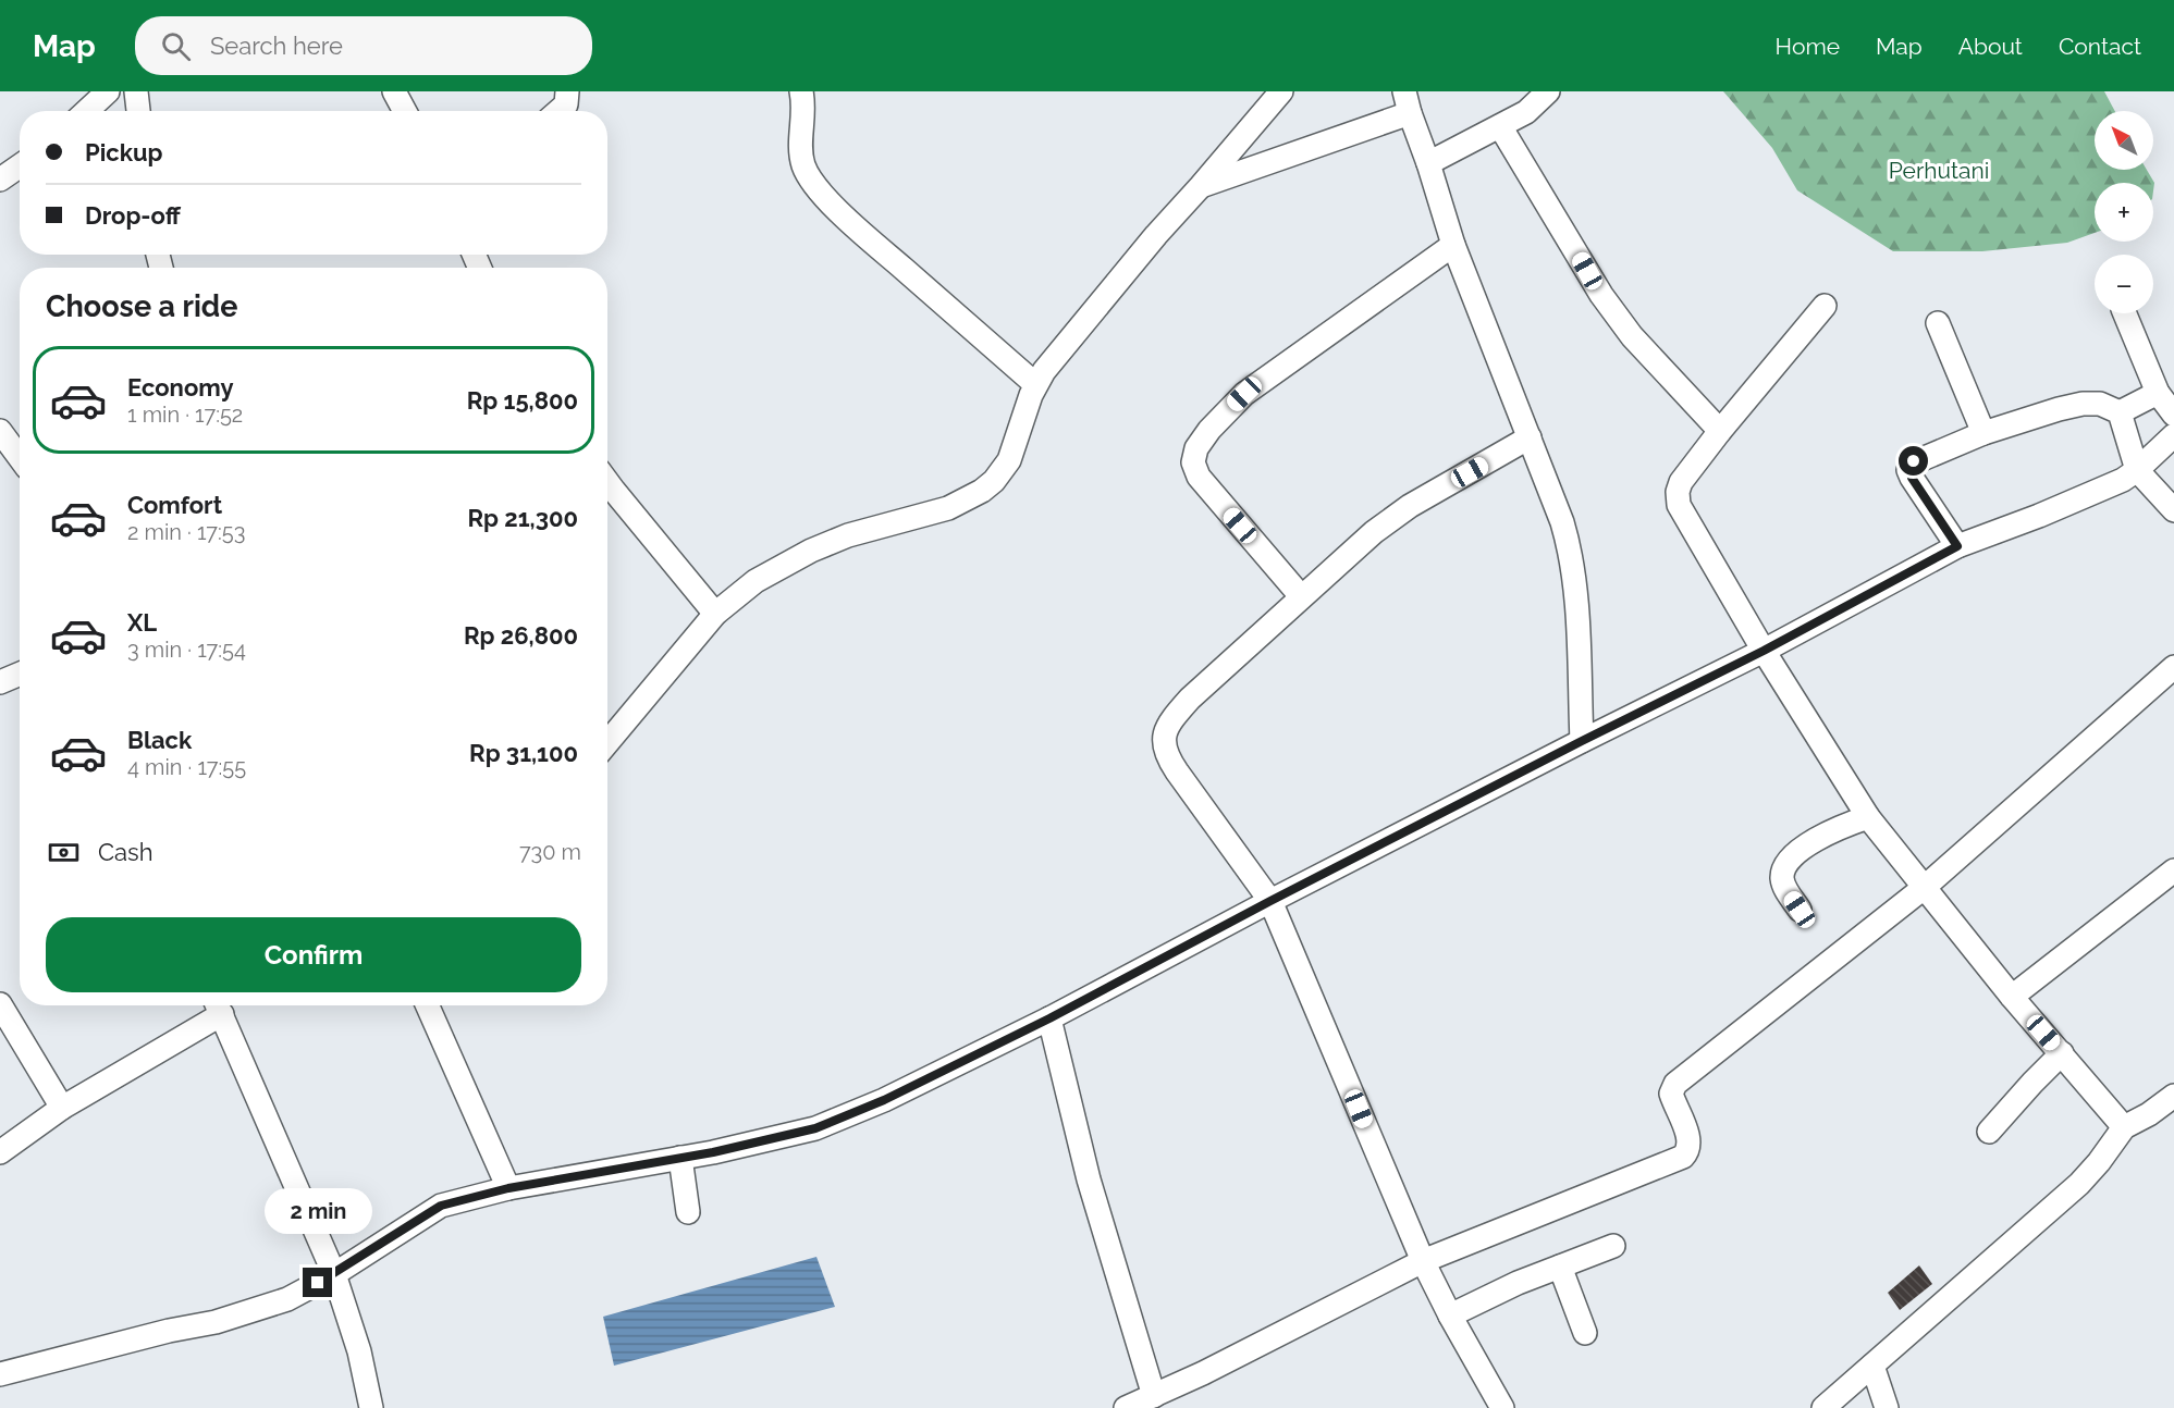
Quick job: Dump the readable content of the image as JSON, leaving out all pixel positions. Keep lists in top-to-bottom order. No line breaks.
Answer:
{"parks":["Perhutani"],"north":"top left","page":{"header":"Map","search":"Search here","nav":["Home","Map","About","Contact"],"map_buttons":["+","−"],"banner":["Pickup","Drop-off"],"heading":"Choose a ride","list":[{"name":"Economy","note":"1 min · 17:52","value":"Rp 15,800"},{"name":"Comfort","note":"2 min · 17:53","value":"Rp 21,300"},{"name":"XL","note":"3 min · 17:54","value":"Rp 26,800"},{"name":"Black","note":"4 min · 17:55","value":"Rp 31,100"}],"pay":["Cash","730 m"],"buttons":"Confirm","bubble":"2 min"}}
